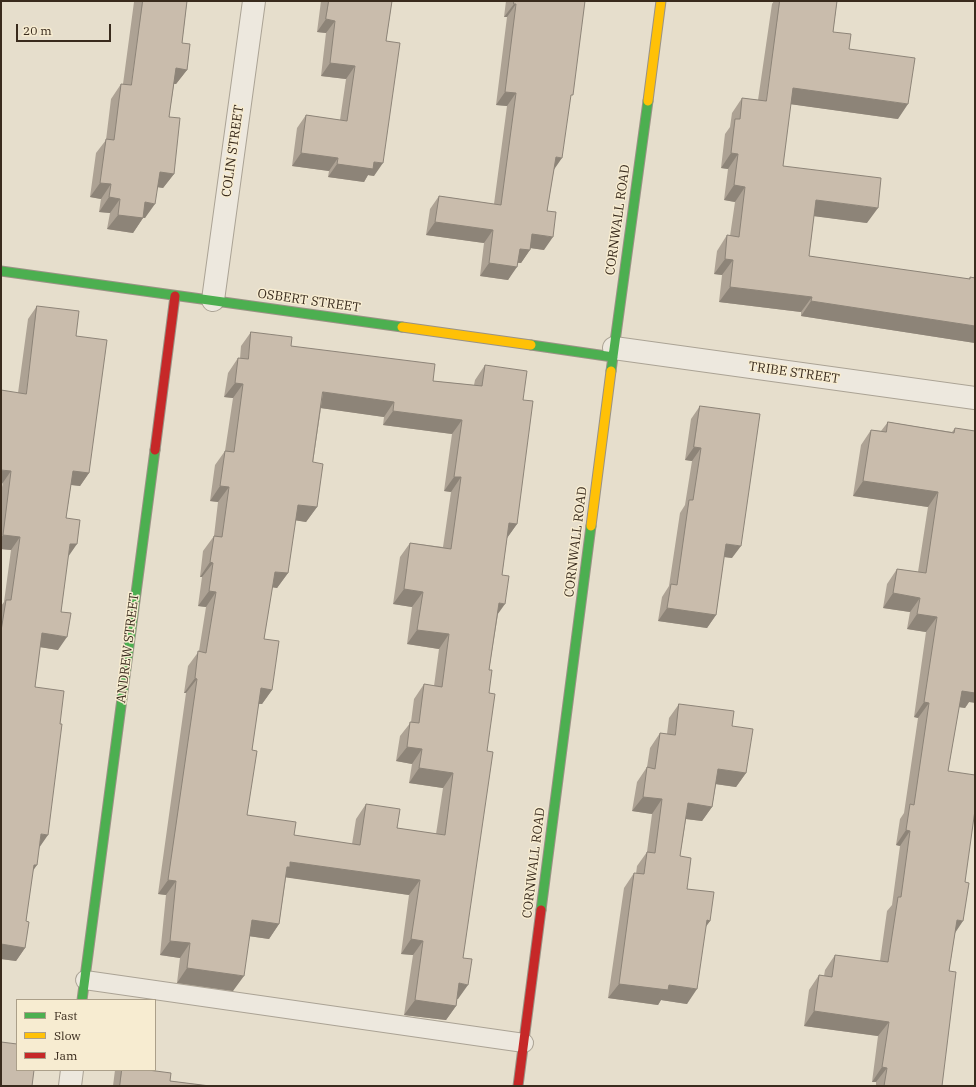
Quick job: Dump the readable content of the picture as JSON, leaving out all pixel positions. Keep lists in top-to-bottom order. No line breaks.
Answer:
{"streets":{"street":["COLIN STREET","CORNWALL ROAD","OSBERT STREET","TRIBE STREET","ANDREW STREET"]},"crossings":[["COLIN STREET","OSBERT STREET"],["CORNWALL ROAD","OSBERT STREET"],["CORNWALL ROAD","TRIBE STREET"],["OSBERT STREET","TRIBE STREET"],["OSBERT STREET","ANDREW STREET"]],"legend":["Fast","Slow","Jam"],"scale_bar":"20 m"}
